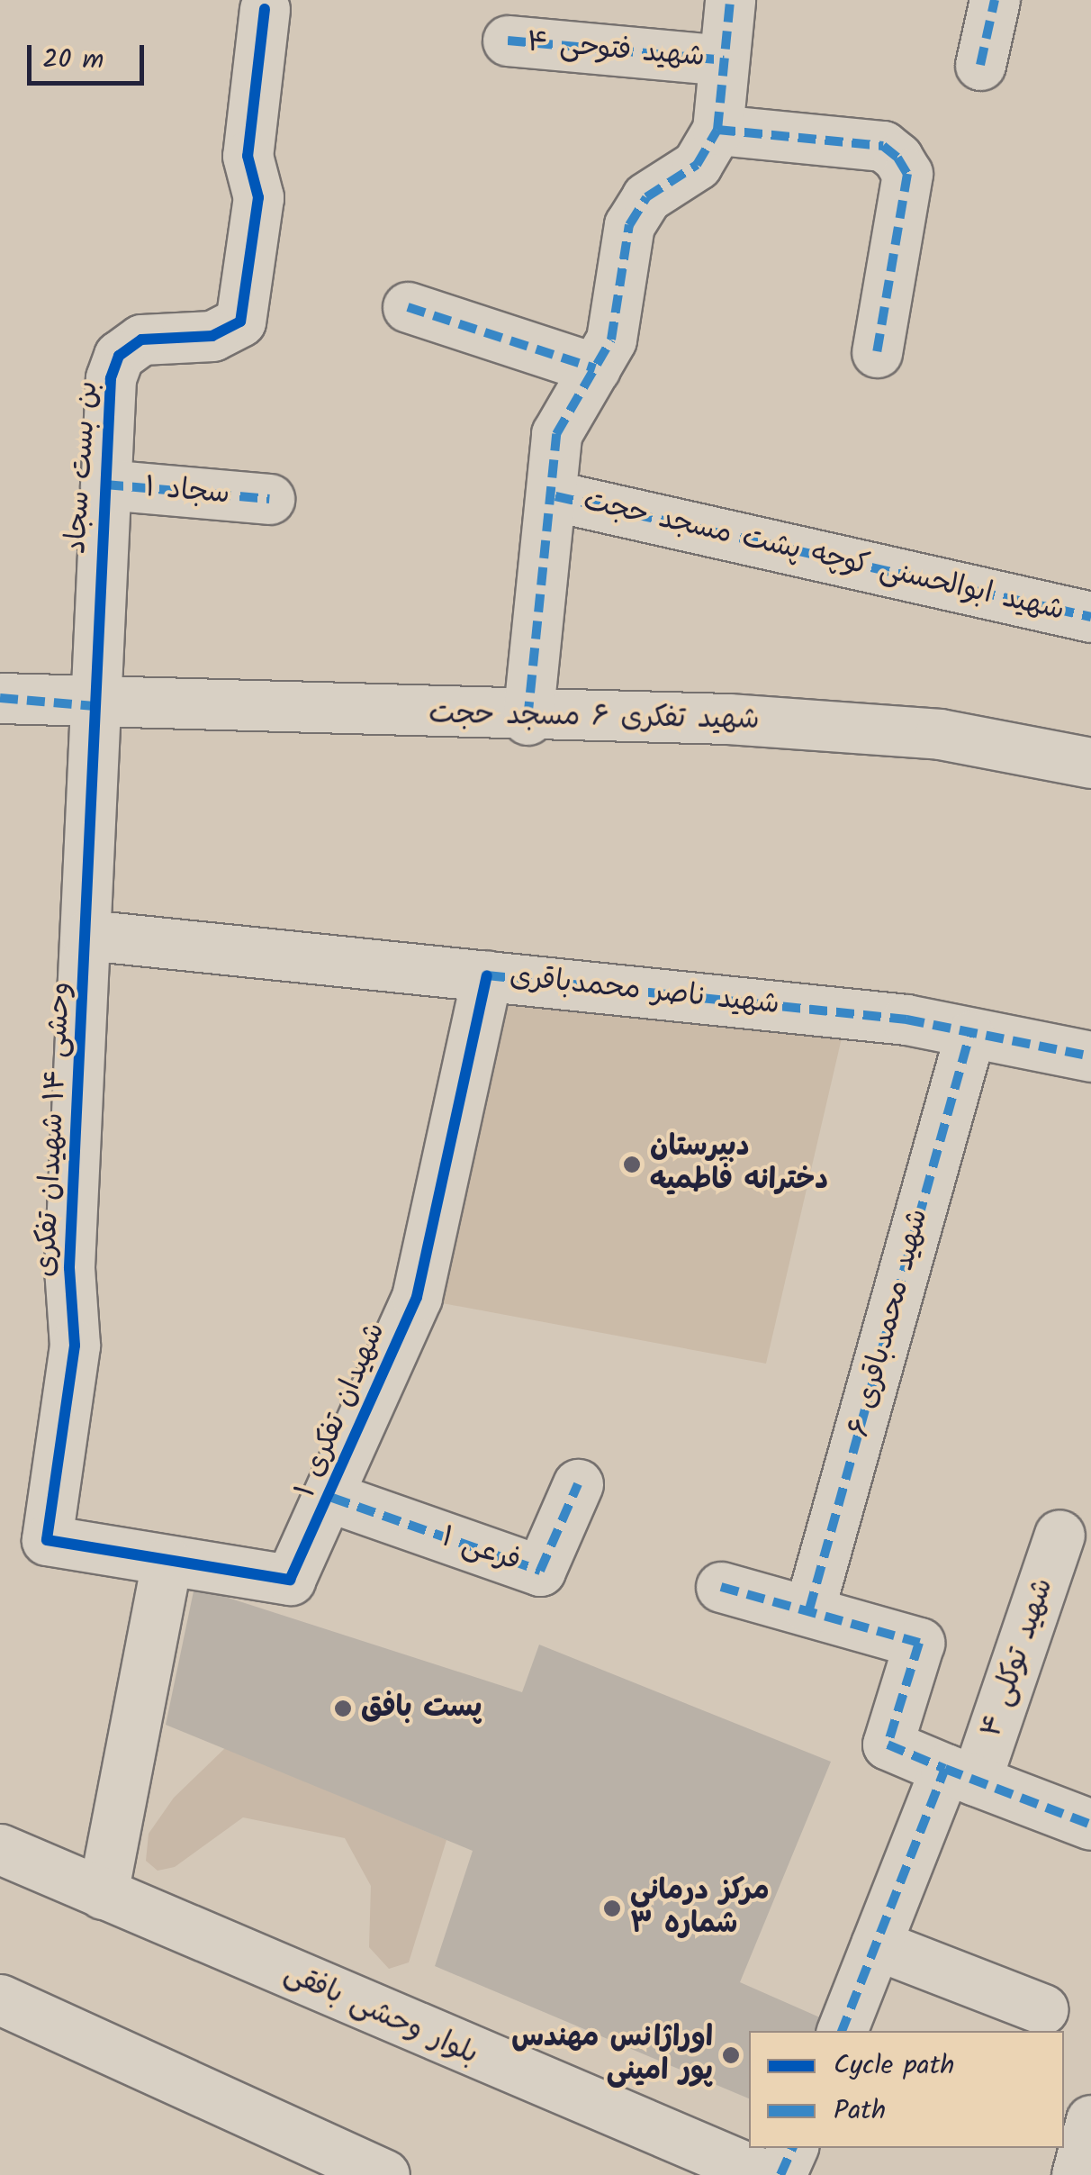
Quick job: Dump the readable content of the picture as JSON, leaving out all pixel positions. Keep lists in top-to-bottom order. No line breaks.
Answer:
{"streets":{"street":["شهید فتوحی ۴","بن بست سجاد","سجاد ۱","شهید ابوالحسنی کوچه پشت مسجد حجت","شهید تفکری ۶ مسجد حجت","شهید ناصر محمدباقری","وحشی ۱۴ شهیدان تفکری","شهید محمدباقری ۶","شهیدان تفکری ۱","فرعی ۱","شهید توکلی ۴","بلوار وحشی بافقی"]},"crossings":[["بن بست سجاد","سجاد ۱"],["بن بست سجاد","شهید تفکری ۶ مسجد حجت"],["بن بست سجاد","وحشی ۱۴ شهیدان تفکری"],["شهید تفکری ۶ مسجد حجت","وحشی ۱۴ شهیدان تفکری"],["شهید ناصر محمدباقری","وحشی ۱۴ شهیدان تفکری"],["شهید ناصر محمدباقری","شهید محمدباقری ۶"],["شهید ناصر محمدباقری","شهیدان تفکری ۱"],["وحشی ۱۴ شهیدان تفکری","شهیدان تفکری ۱"],["شهیدان تفکری ۱","فرعی ۱"]],"places":["دبیرستان دخترانه فاطمیه","پست بافق","مرکز درمانی شماره ۳","اوراژانس مهندس پور امینی"],"legend":["Cycle path","Path"],"scale_bar":"20 m"}
